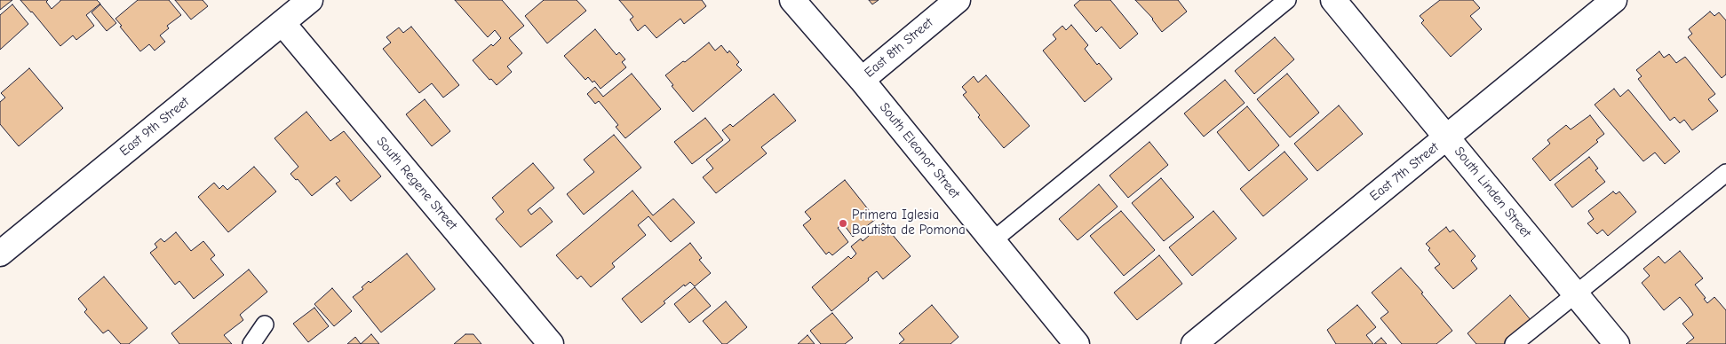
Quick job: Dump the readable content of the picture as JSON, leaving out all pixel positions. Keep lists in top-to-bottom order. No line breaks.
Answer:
{"streets":{"street":["East 8th Street","East 9th Street","South Eleanor Street","East 7th Street","South Regene Street","South Linden Street"]},"crossings":[["East 8th Street","South Eleanor Street"],["East 9th Street","South Regene Street"],["East 7th Street","South Linden Street"]],"places":["Primera Iglesia Bautista de Pomona"]}
